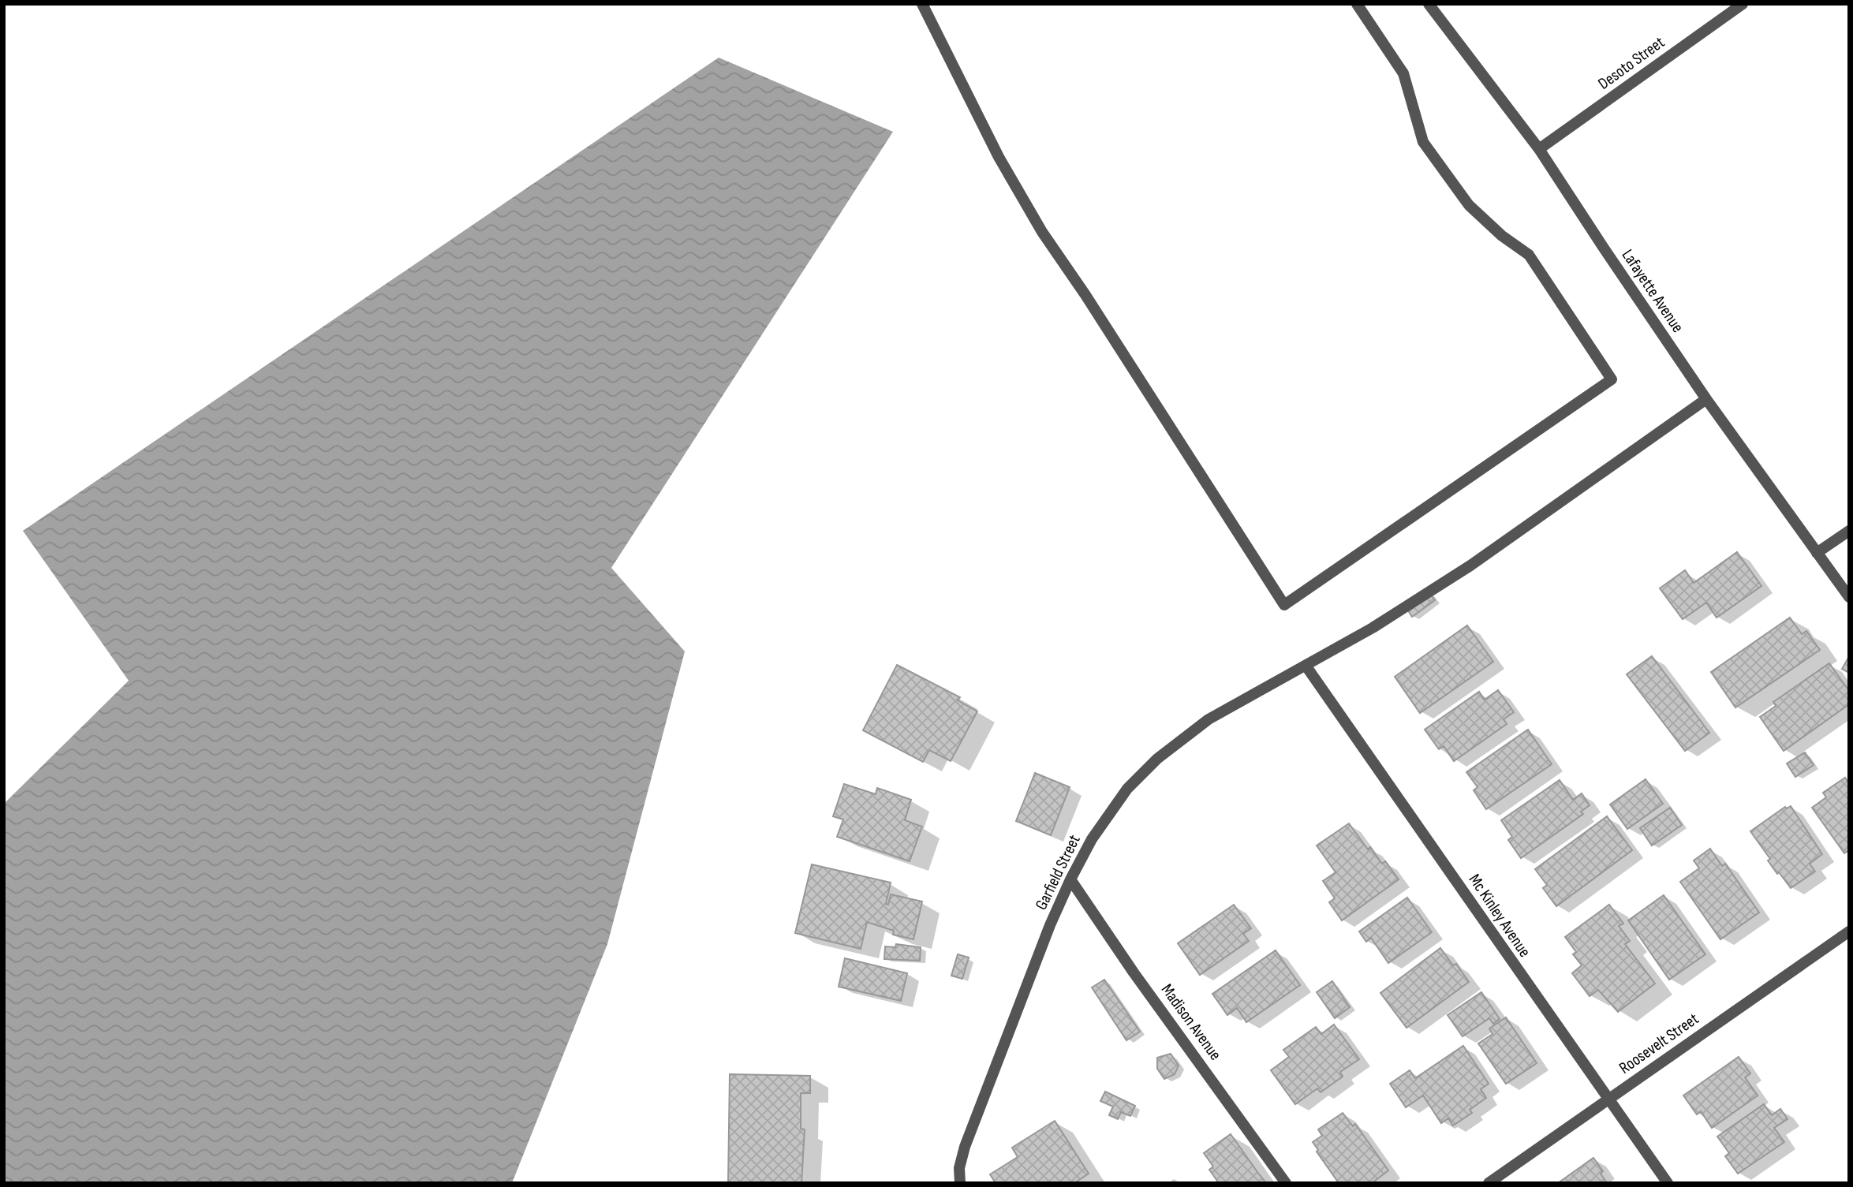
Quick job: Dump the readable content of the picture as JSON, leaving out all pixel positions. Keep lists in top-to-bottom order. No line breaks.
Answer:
{"streets":{"street":["Desoto Street","Lafayette Avenue","Garfield Street","Mc Kinley Avenue","Madison Avenue","Roosevelt Street"]},"crossings":[["Desoto Street","Lafayette Avenue"],["Lafayette Avenue","Garfield Street"],["Garfield Street","Mc Kinley Avenue"],["Garfield Street","Madison Avenue"],["Mc Kinley Avenue","Roosevelt Street"]]}
